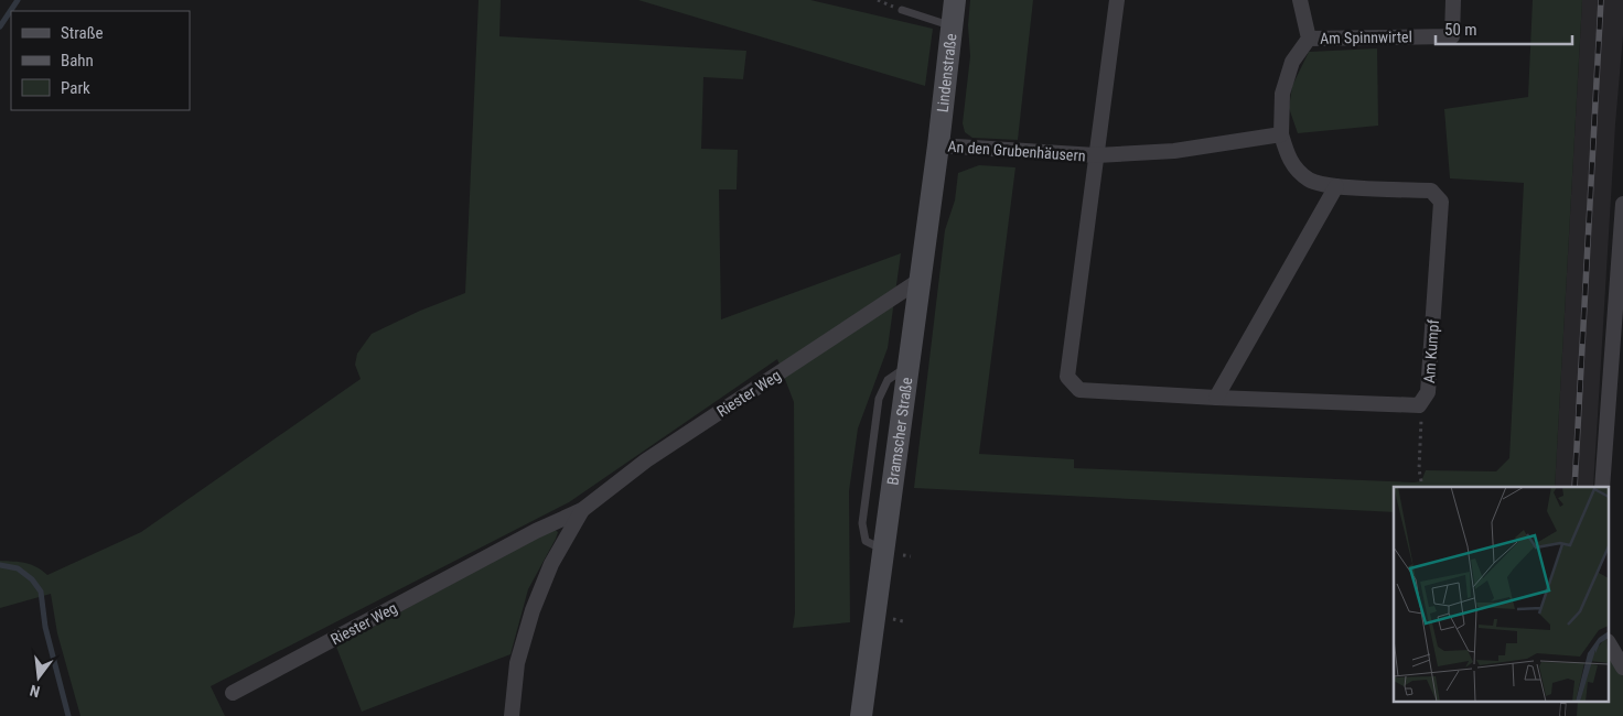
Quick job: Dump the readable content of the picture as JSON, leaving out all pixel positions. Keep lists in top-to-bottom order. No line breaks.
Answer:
{"streets":{"street":["Am Spinnwirtel","Lindenstraße","An den Grubenhäusern","Am Kumpf","Riester Weg","Bramscher Straße"]},"crossings":[["Lindenstraße","An den Grubenhäusern"],["Lindenstraße","Bramscher Straße"],["An den Grubenhäusern","Am Kumpf"],["An den Grubenhäusern","Bramscher Straße"],["Riester Weg","Bramscher Straße"]],"legend":["Straße","Bahn","Park"],"scale_bar":"50 m","north":"bottom"}
